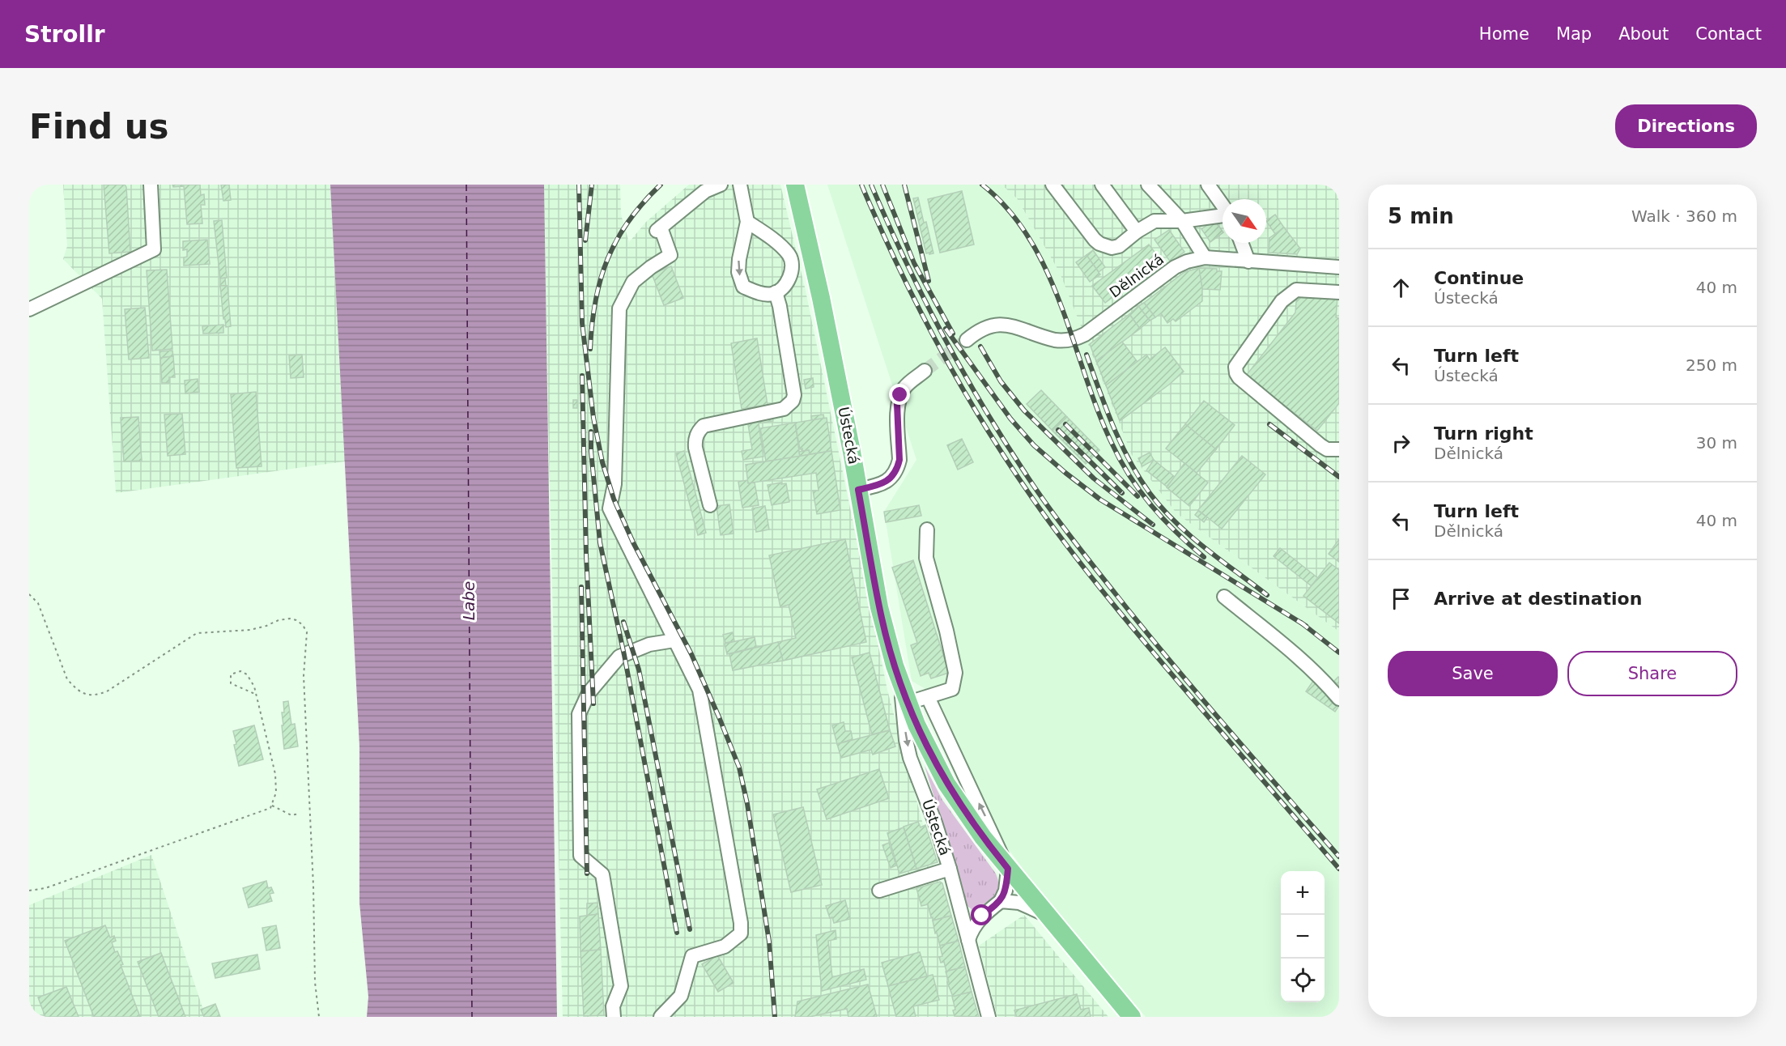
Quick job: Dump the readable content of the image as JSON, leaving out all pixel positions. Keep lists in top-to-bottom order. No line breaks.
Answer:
{"streets":{"main road":["Ústecká"],"street":["Dělnická"]},"water":["Labe"],"north":"bottom right","page":{"header":"Strollr","nav":["Home","Map","About","Contact"],"buttons":["Directions",["Save","Share"]],"title":"Find us","heading":["5 min","Walk · 360 m"],"list":[["Continue","Ústecká","40 m"],["Turn left","Ústecká","250 m"],["Turn right","Dělnická","30 m"],["Turn left","Dělnická","40 m"],"Arrive at destination"],"map_buttons":["+","−"]}}
